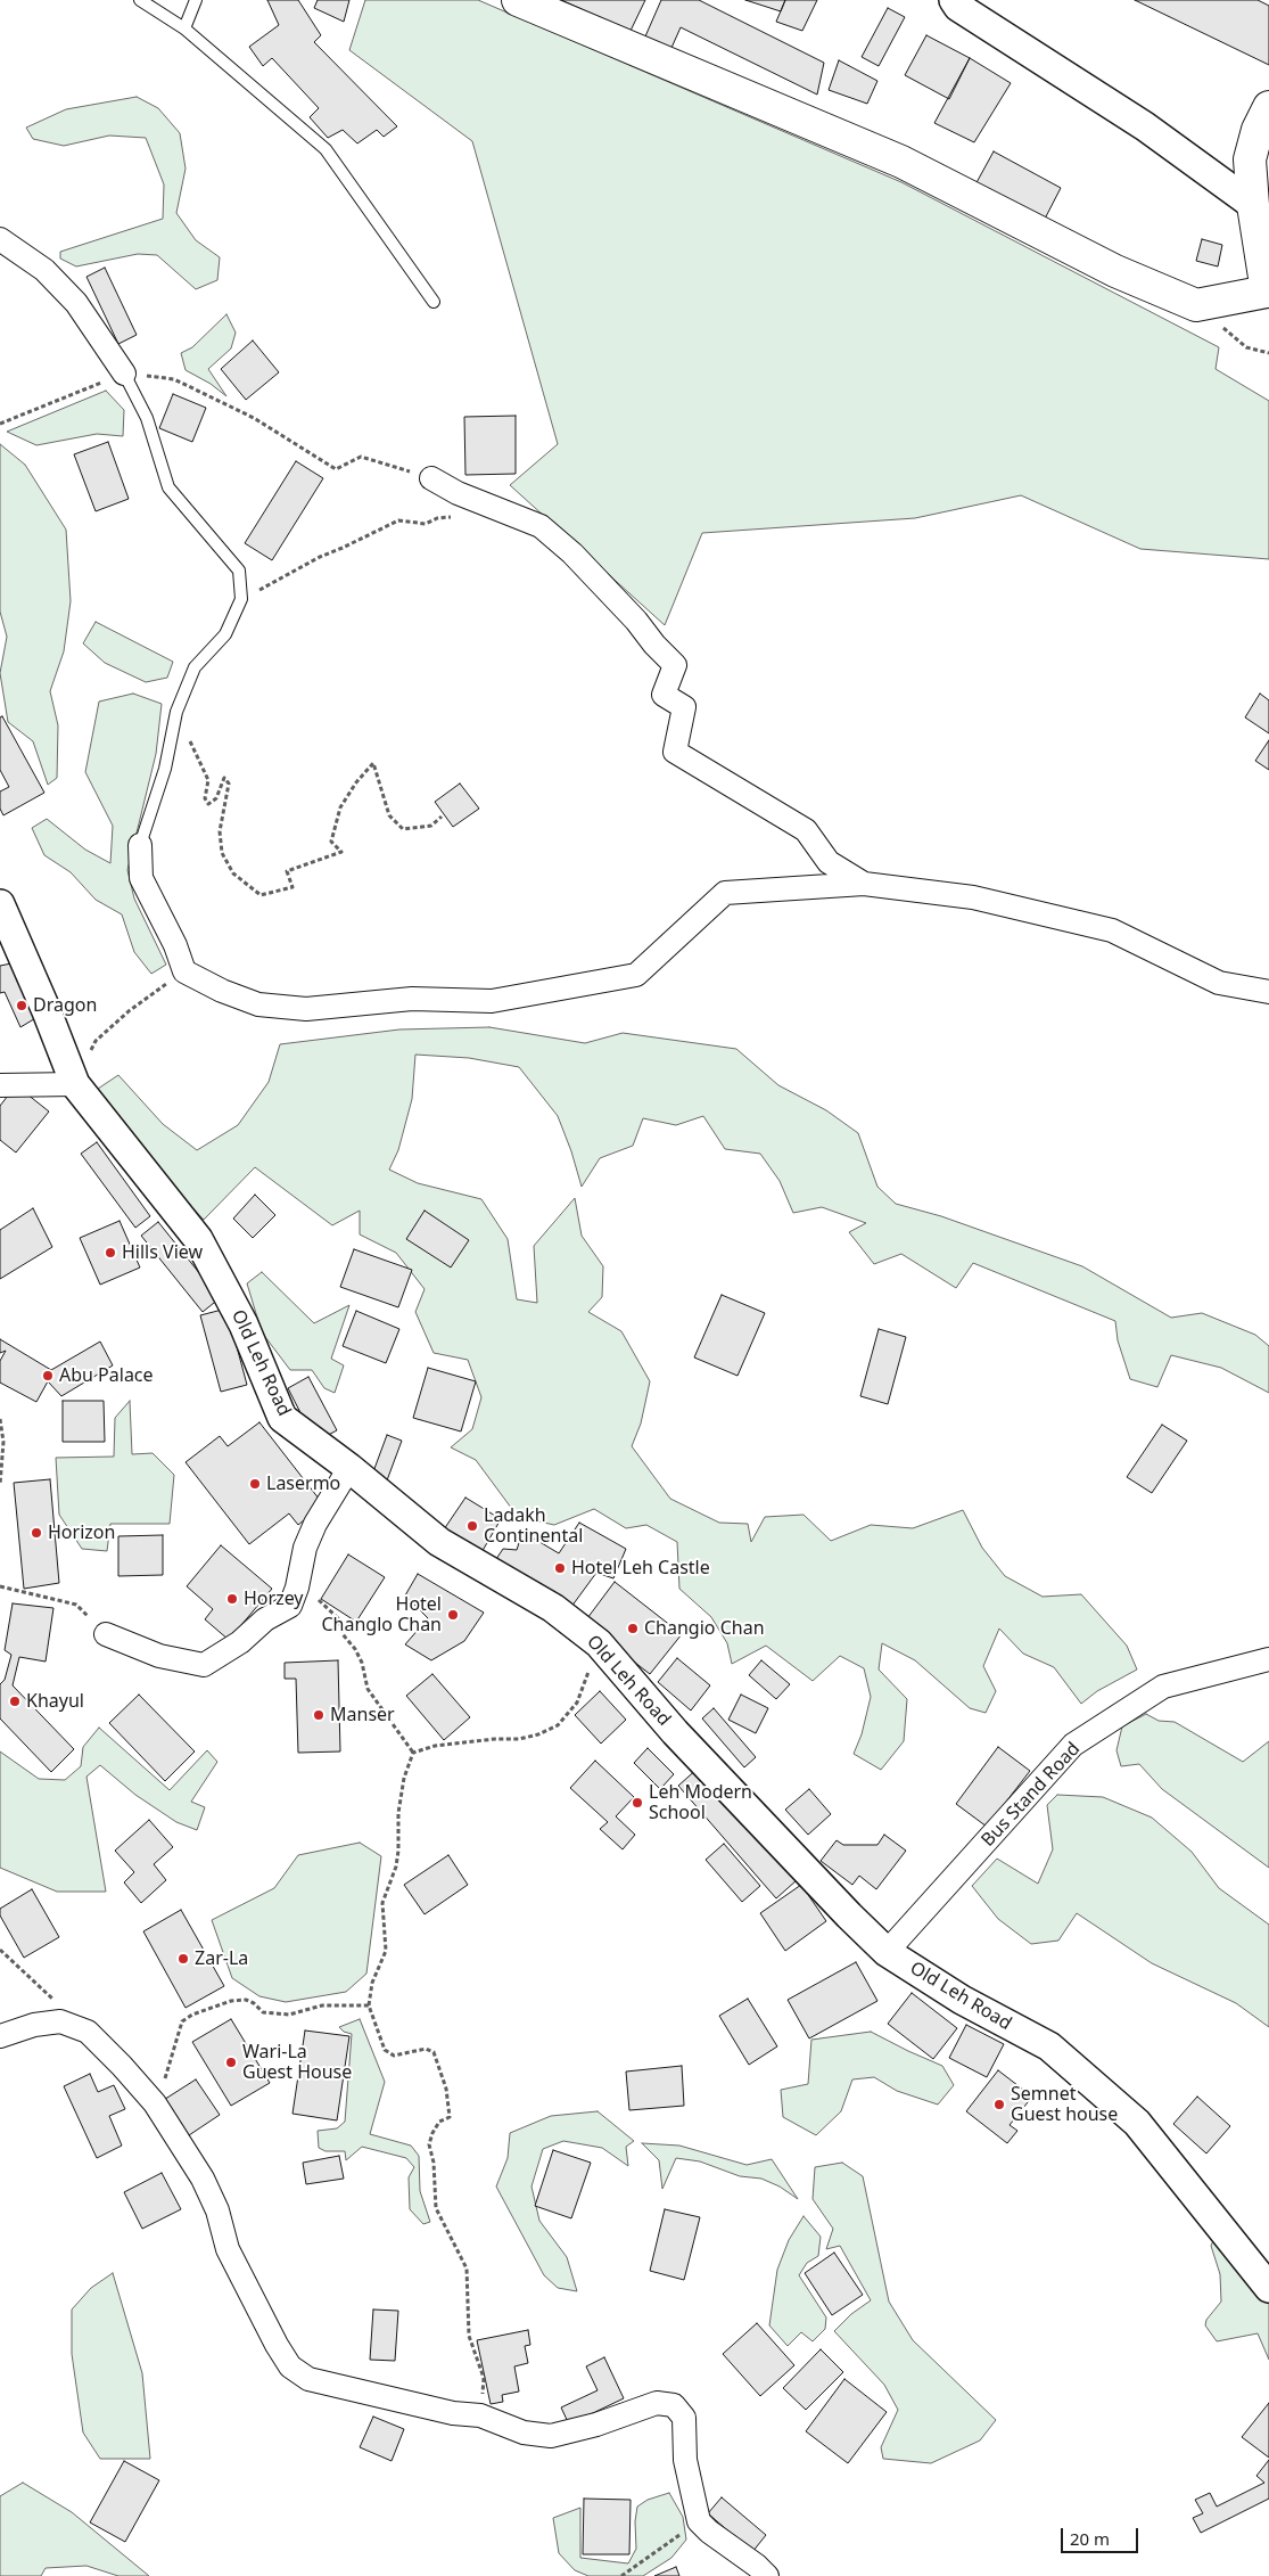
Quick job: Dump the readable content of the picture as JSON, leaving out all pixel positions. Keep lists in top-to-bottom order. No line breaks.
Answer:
{"streets":{"street":["Old Leh Road","Bus Stand Road"]},"crossings":[["Old Leh Road","Bus Stand Road"]],"places":["Dragon","Hills View","Abu Palace","Lasermo","Ladakh Continental","Horizon","Hotel Leh Castle","Horzey","Hotel Changlo Chan","Changio Chan","Khayul","Manser","Leh Modern School","Zar-La","Wari-La Guest House","Semnet Guest house"],"scale_bar":"20 m"}
